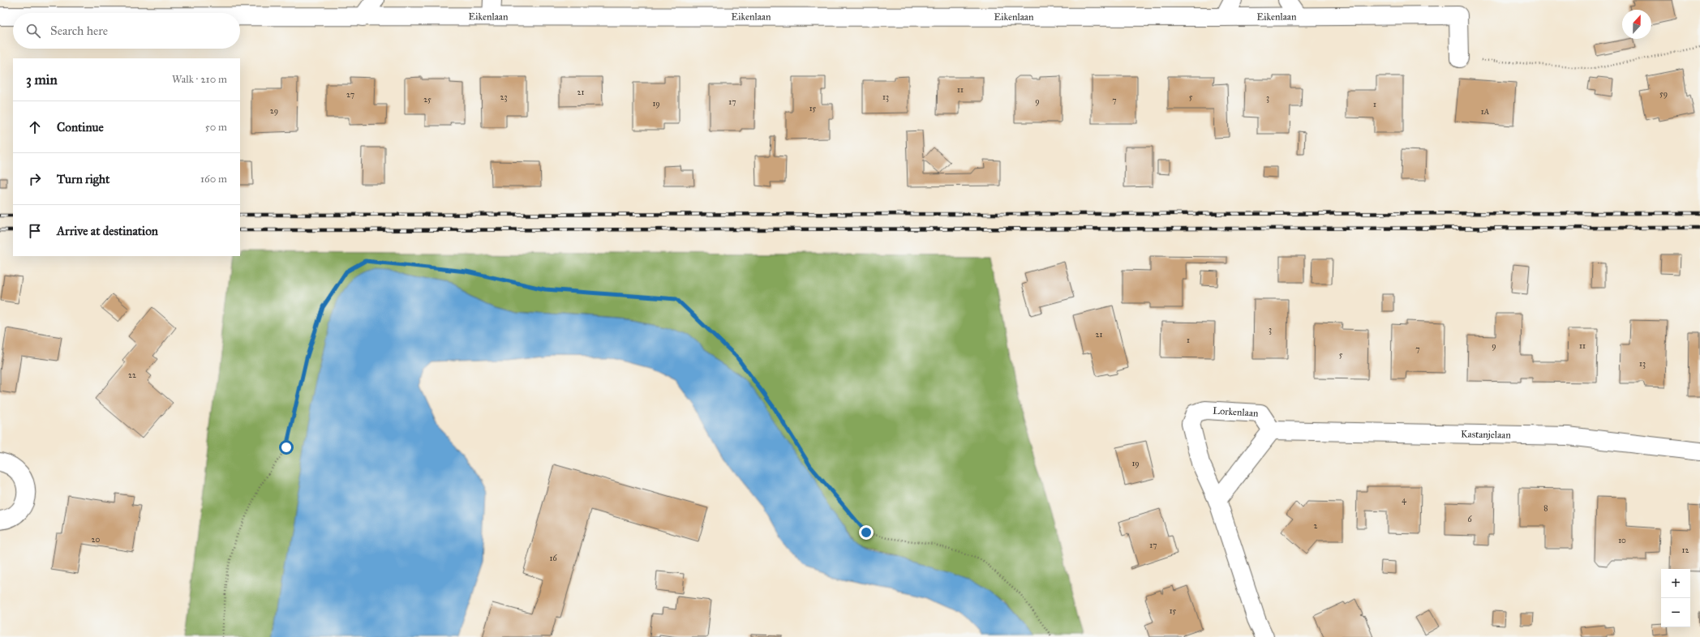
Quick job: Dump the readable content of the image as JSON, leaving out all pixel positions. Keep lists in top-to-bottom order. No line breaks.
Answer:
{"streets":{"street":["Eikenlaan","Lorkenlaan","Kastanjelaan"]},"crossings":[["Lorkenlaan","Kastanjelaan"]],"house_numbers":["11","21","59","27","23","13","5","3","25","7","9","17","19","1","15","29","1A","3","21","1","9","11","7","5","13","22","19","4","8","6","2","20","10","17","12","16","15"],"north":"top","page":{"search":"Search here","heading":["3 min","Walk · 210 m"],"list":[["Continue","50 m"],["Turn right","160 m"],"Arrive at destination"],"map_buttons":["+","−"]}}
